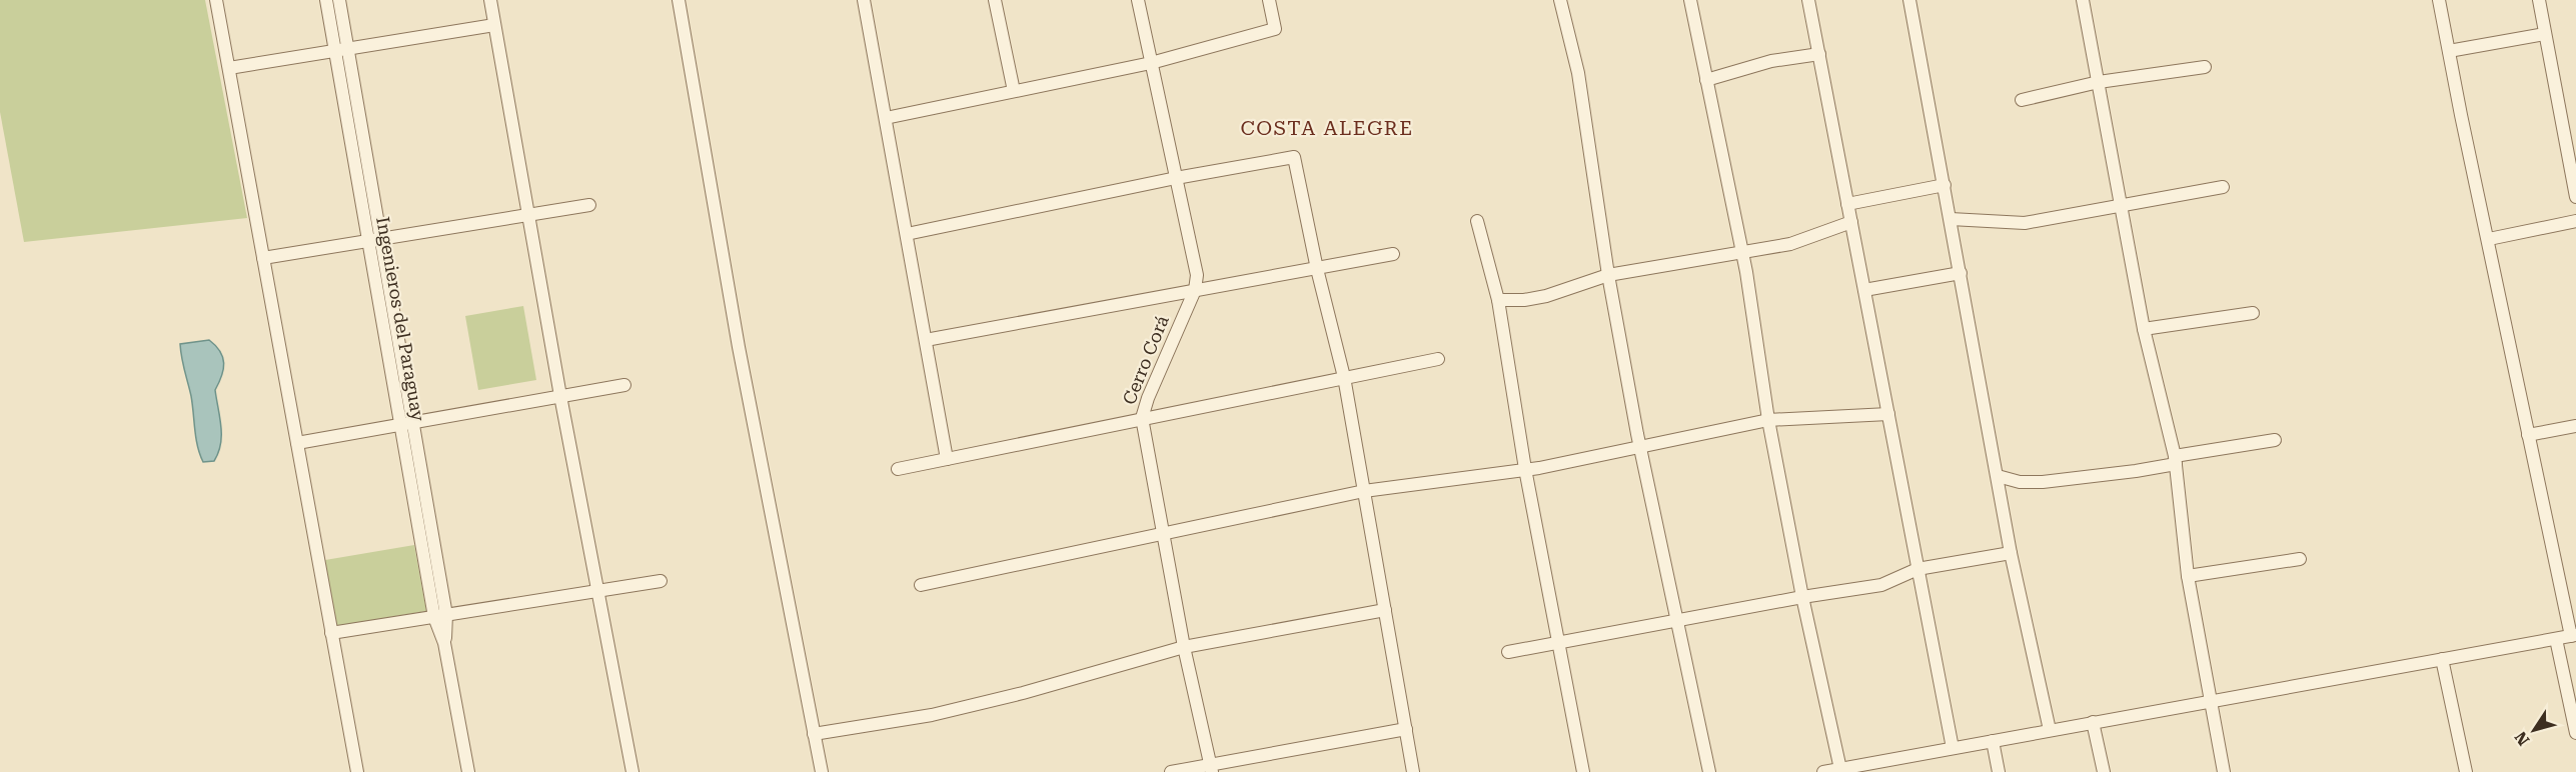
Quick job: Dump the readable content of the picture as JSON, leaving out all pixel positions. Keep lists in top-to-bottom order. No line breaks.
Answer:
{"streets":{"street":["Ingenieros del Paraguay","Cerro Corá"]},"districts":["COSTA ALEGRE"],"north":"bottom left"}
